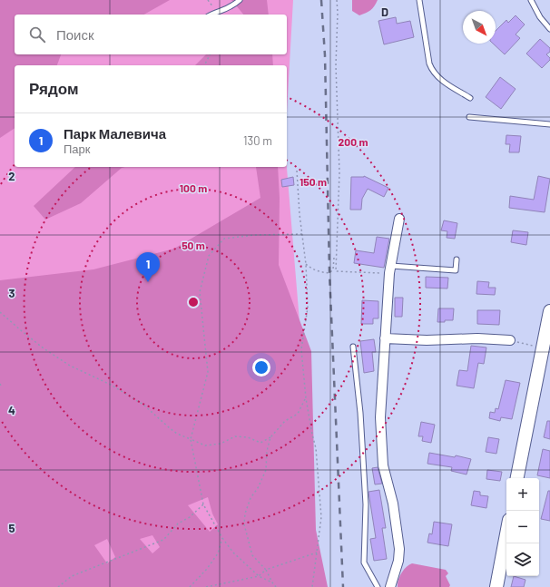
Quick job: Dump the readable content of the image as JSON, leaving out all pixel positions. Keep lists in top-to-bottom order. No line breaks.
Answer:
{"north":"bottom right","page":{"search":"Поиск","heading":"Рядом","list":[{"mark":"1","name":"Парк Малевича","note":"Парк","value":"130 m"}],"pins":"1","map_buttons":["+","−"]},"grid":{"columns":["D"],"rows":["2","3","4","5"]},"rings":["200 m","150 m","100 m","50 m"]}
